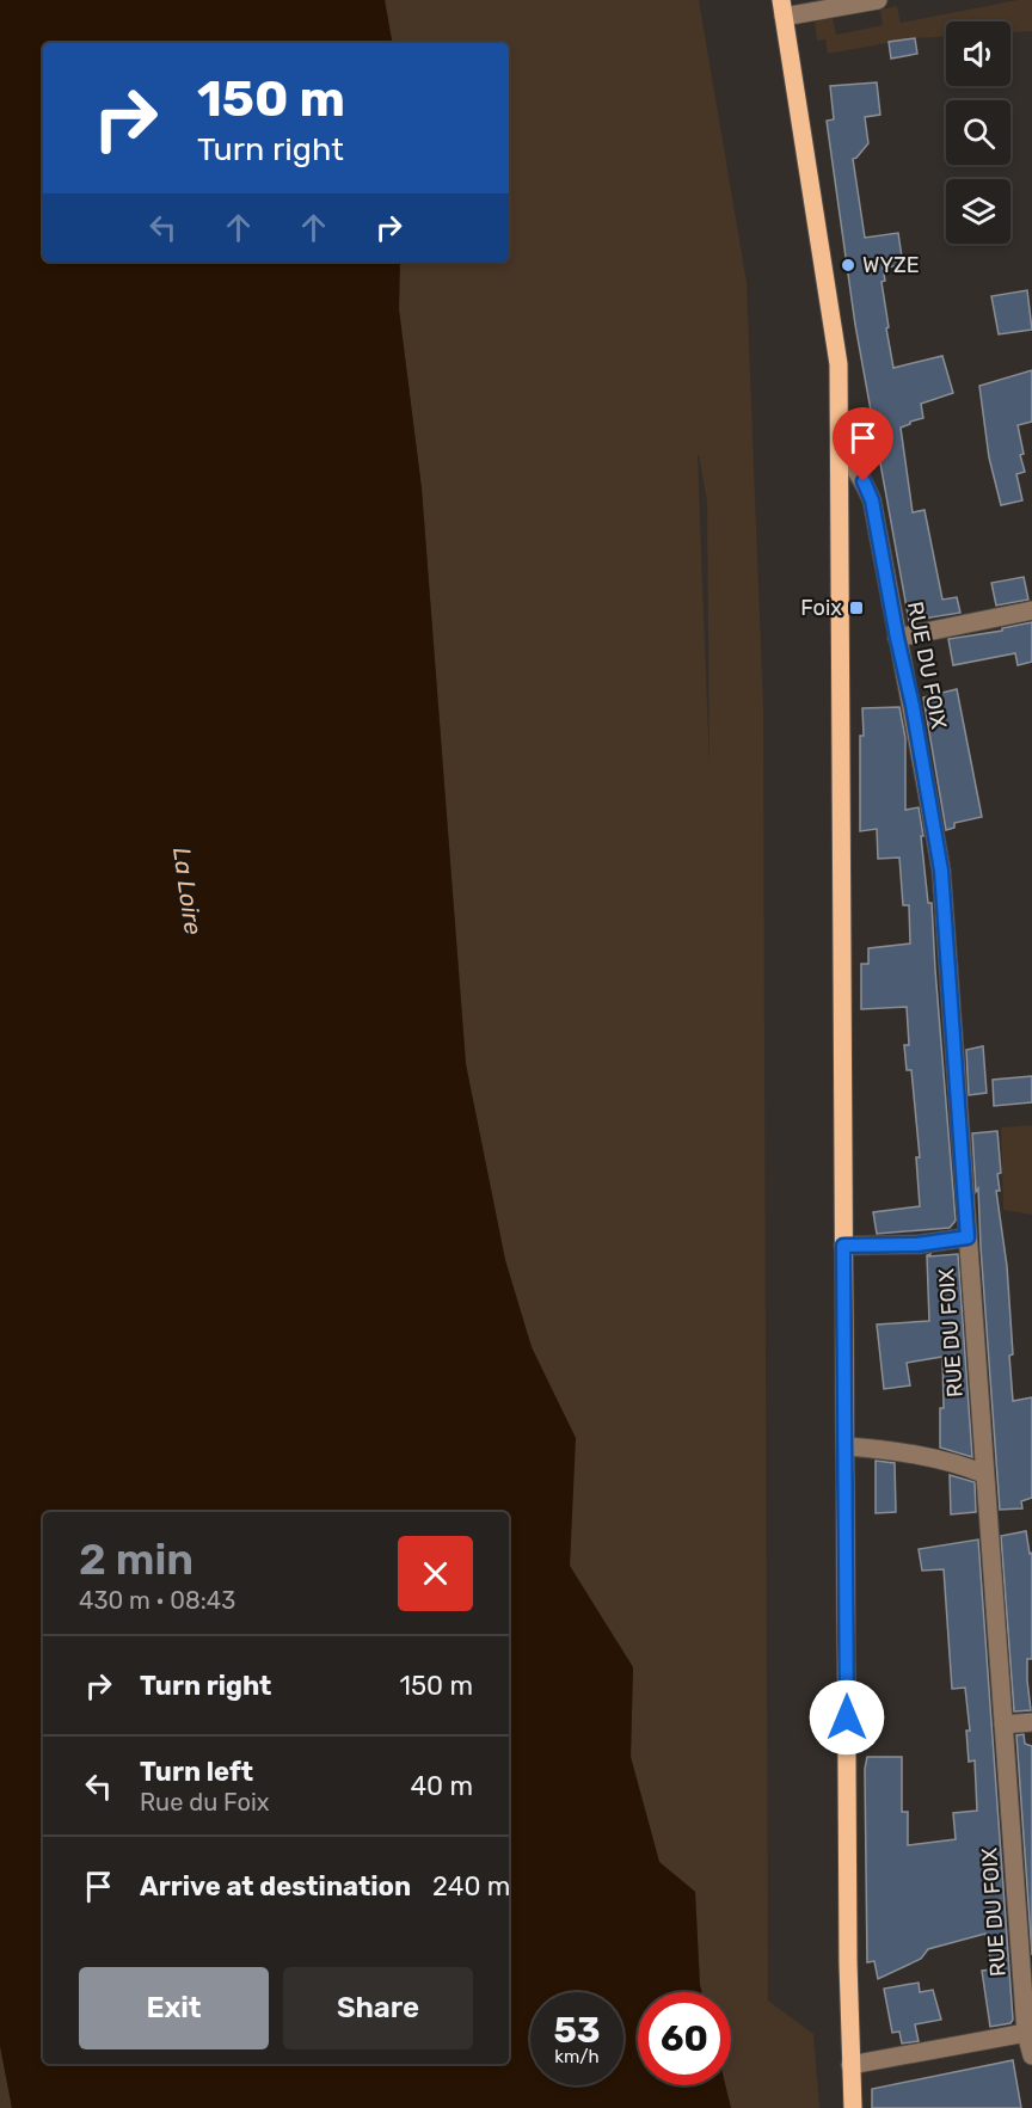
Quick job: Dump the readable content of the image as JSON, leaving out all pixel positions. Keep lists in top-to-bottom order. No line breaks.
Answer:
{"streets":{"street":["RUE DU FOIX"]},"water":["La Loire"],"places":{"other":["WYZE"],"transit":["Foix"]},"page":{"turn":["150 m","Turn right"],"heading":["2 min","430 m · 08:43"],"list":[{"name":"Turn right","value":"150 m"},{"name":"Turn left","note":"Rue du Foix","value":"40 m"},{"name":"Arrive at destination","value":"240 m"}],"buttons":["Exit","Share"],"speed":"53 km/h","limit":"60"}}
